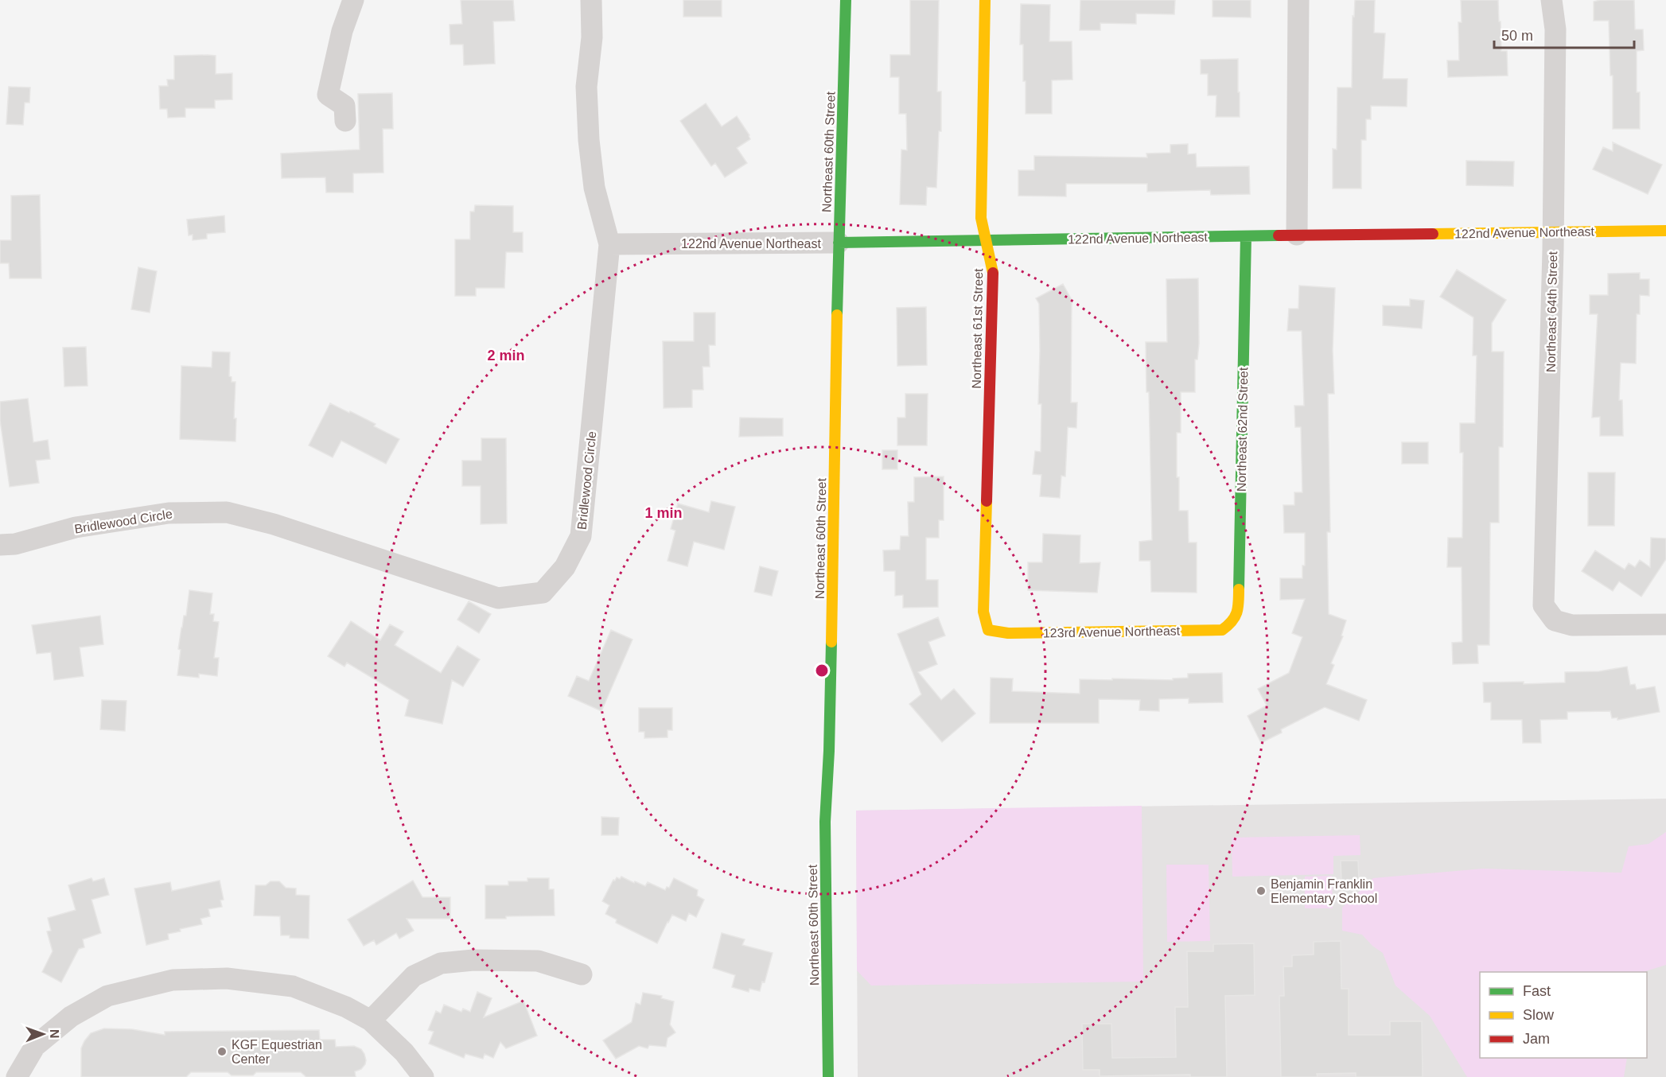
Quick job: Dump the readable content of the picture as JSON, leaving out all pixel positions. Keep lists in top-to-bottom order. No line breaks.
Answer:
{"streets":{"street":["Northeast 60th Street","122nd Avenue Northeast","Northeast 64th Street","Northeast 61st Street","Northeast 62nd Street","Bridlewood Circle","123rd Avenue Northeast"]},"crossings":[["Northeast 60th Street","122nd Avenue Northeast"],["122nd Avenue Northeast","Northeast 64th Street"],["122nd Avenue Northeast","Northeast 61st Street"],["122nd Avenue Northeast","Northeast 62nd Street"],["122nd Avenue Northeast","Bridlewood Circle"],["Northeast 61st Street","123rd Avenue Northeast"],["Northeast 62nd Street","123rd Avenue Northeast"]],"places":["Benjamin Franklin Elementary School","KGF Equestrian Center"],"legend":["Fast","Slow","Jam"],"scale_bar":"50 m","north":"right","rings":["2 min","1 min"]}
